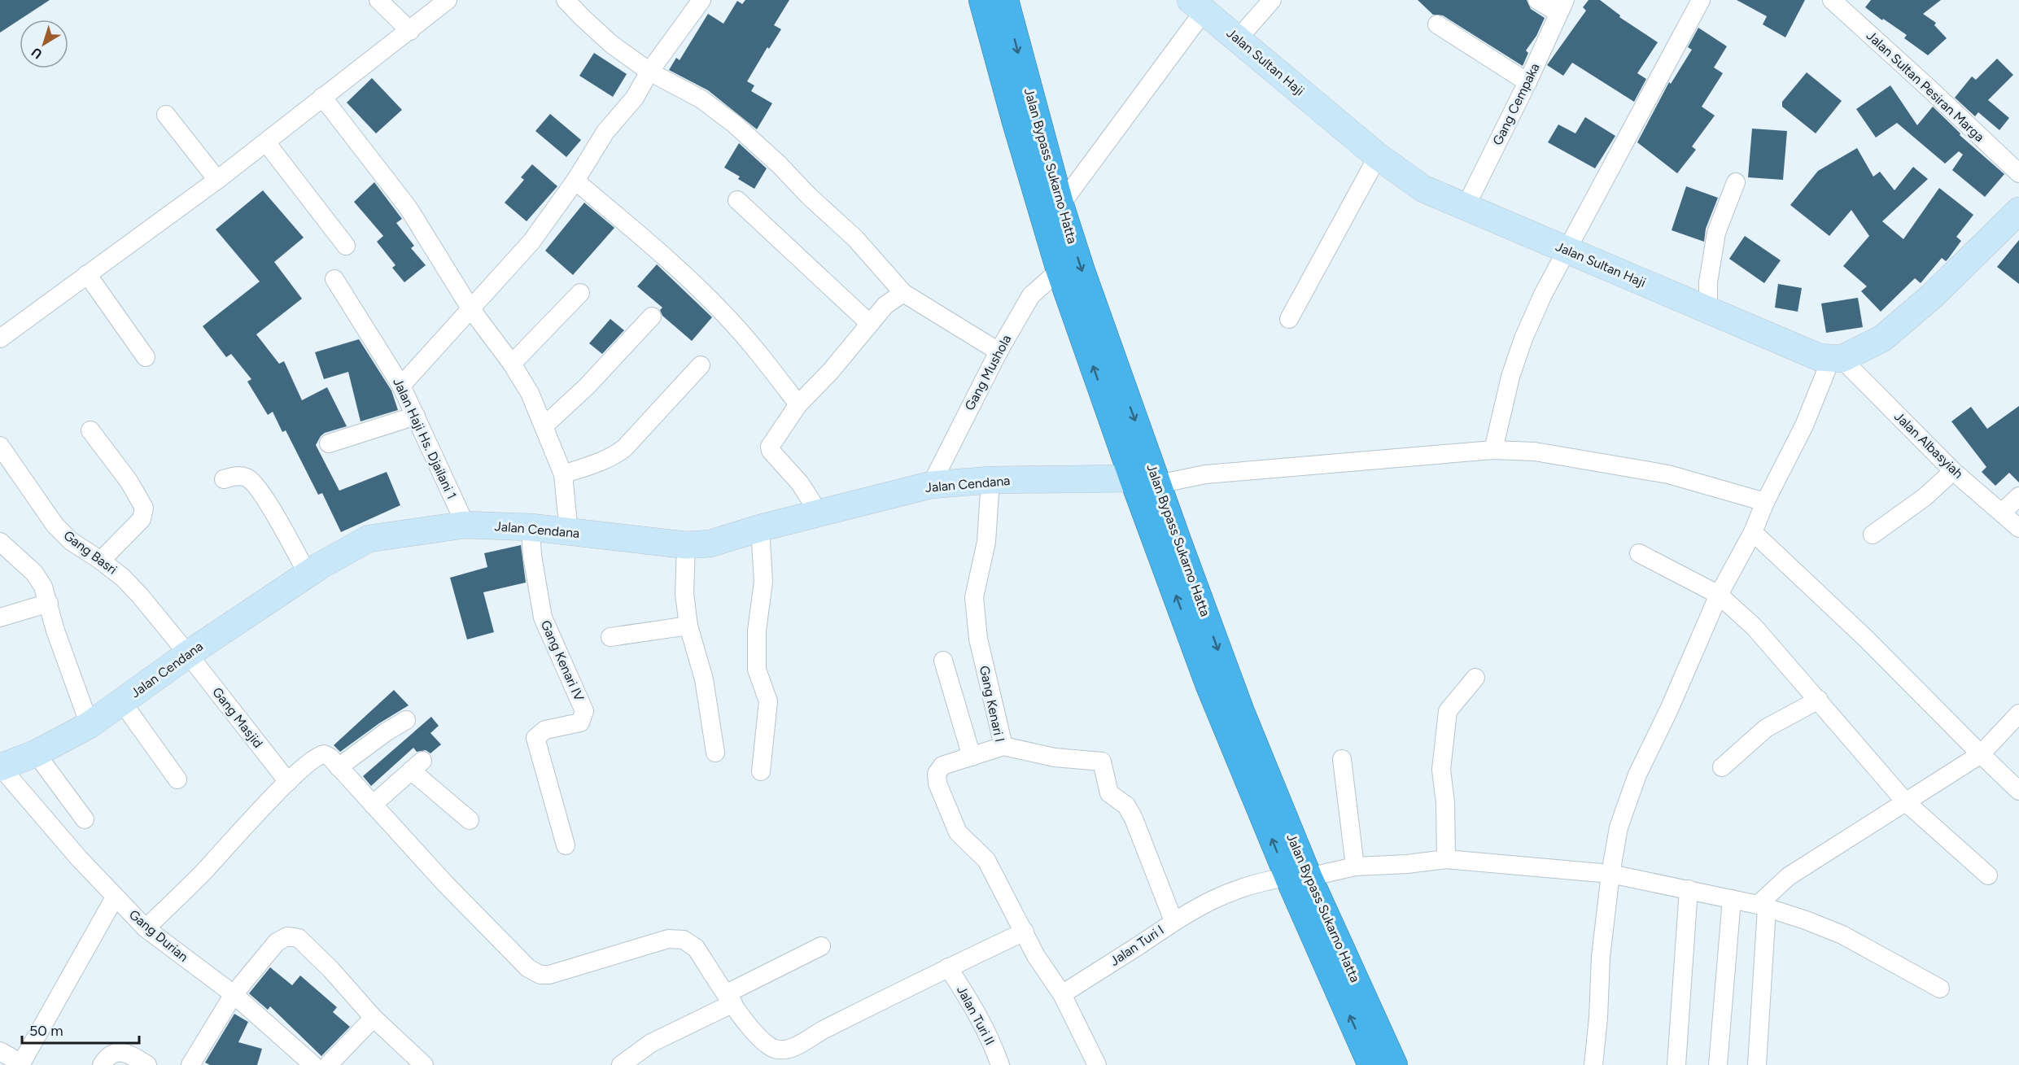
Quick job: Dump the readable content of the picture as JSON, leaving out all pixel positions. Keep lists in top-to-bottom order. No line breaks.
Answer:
{"streets":{"highway":["Jalan Bypass Sukarno Hatta"],"street":["Jalan Sultan Haji","Jalan Sultan Pesiran Marga","Gang Cempaka","Gang Mushola","Jalan Haji Hs. Djailani 1","Jalan Albasyiah","Jalan Cendana","Gang Basri","Gang Kenari IV","Gang Kenari I","Gang Masjid","Gang Durian","Jalan Turi I","Jalan Turi II"]},"crossings":[["Jalan Sultan Haji","Gang Cempaka"],["Jalan Sultan Haji","Jalan Albasyiah"],["Jalan Bypass Sukarno Hatta","Gang Mushola"],["Jalan Bypass Sukarno Hatta","Jalan Cendana"],["Jalan Bypass Sukarno Hatta","Jalan Turi I"],["Gang Mushola","Jalan Cendana"],["Jalan Haji Hs. Djailani 1","Jalan Cendana"],["Jalan Cendana","Gang Basri"],["Jalan Cendana","Gang Kenari IV"],["Jalan Cendana","Gang Kenari I"],["Jalan Cendana","Gang Masjid"],["Jalan Cendana","Gang Durian"],["Gang Basri","Gang Masjid"],["Gang Kenari I","Jalan Turi I"]],"scale_bar":"50 m","north":"bottom left"}
